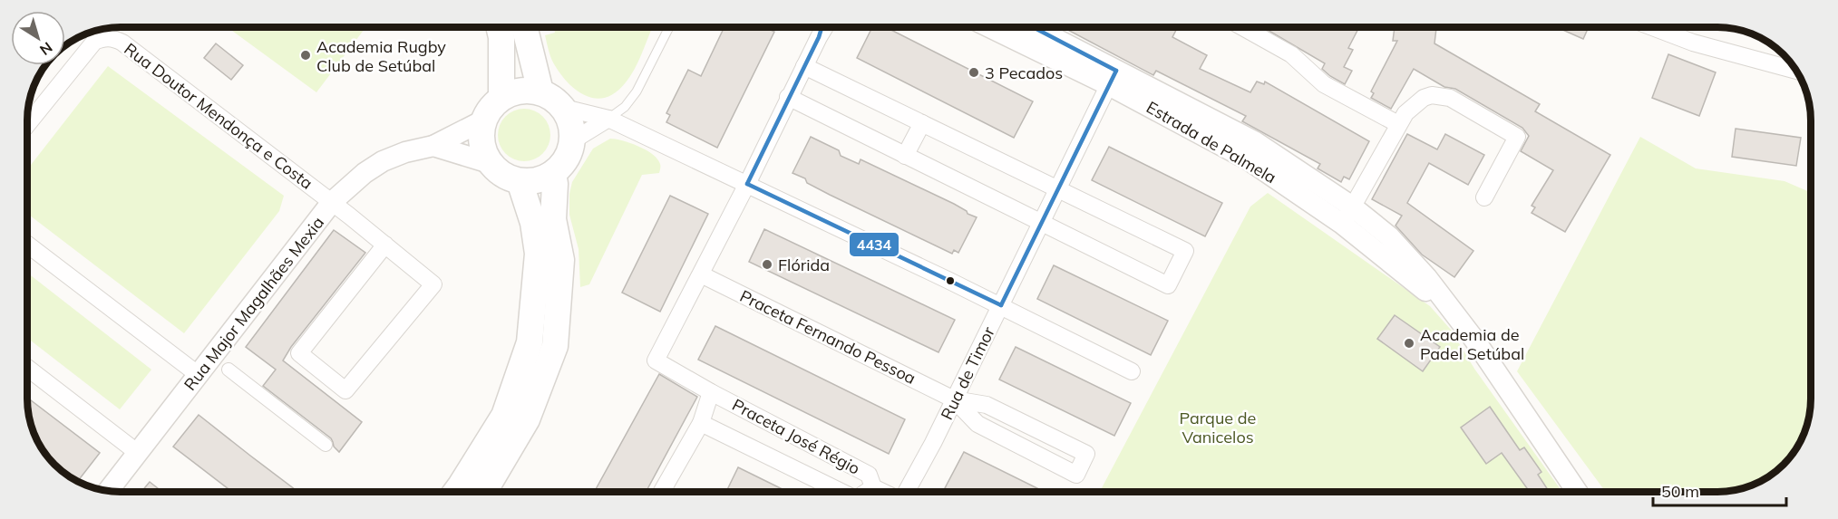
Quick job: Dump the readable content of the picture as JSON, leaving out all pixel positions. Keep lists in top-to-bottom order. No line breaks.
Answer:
{"streets":{"street":["Rua Doutor Mendonça e Costa","Estrada de Palmela","Rua Major Magalhães Mexia","Praceta Fernando Pessoa","Rua de Timor","Praceta José Régio"]},"crossings":[["Rua Doutor Mendonça e Costa","Rua Major Magalhães Mexia"],["Estrada de Palmela","Rua de Timor"],["Praceta Fernando Pessoa","Rua de Timor"],["Praceta Fernando Pessoa","Praceta José Régio"]],"parks":["Parque de Vanicelos"],"places":["Academia Rugby Club de Setúbal","3 Pecados","Flórida","Academia de Padel Setúbal"],"lines":["transit line 4434"],"scale_bar":"50 m","north":"bottom right"}
